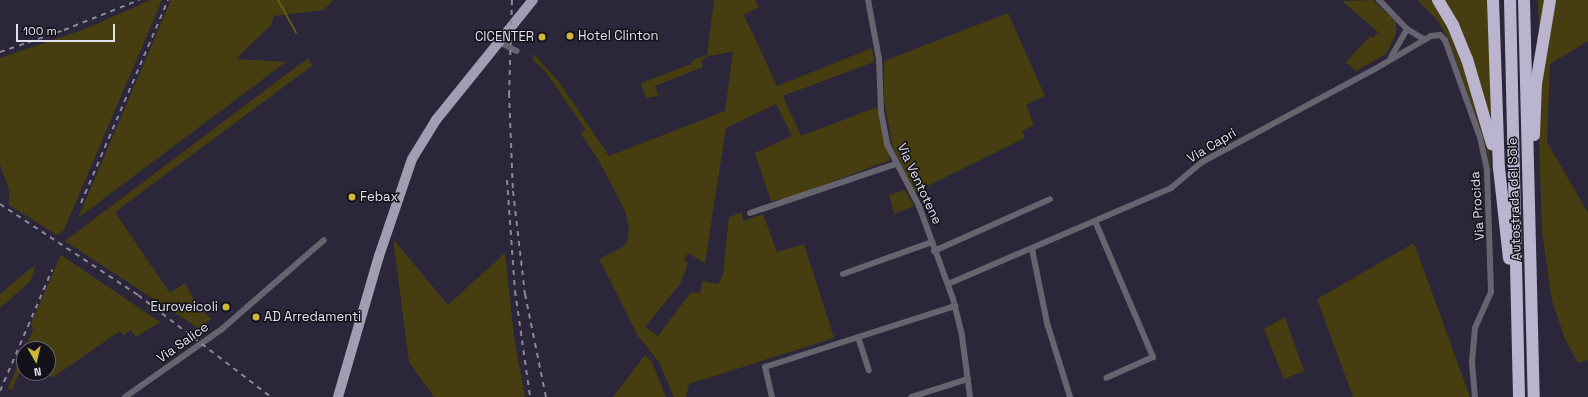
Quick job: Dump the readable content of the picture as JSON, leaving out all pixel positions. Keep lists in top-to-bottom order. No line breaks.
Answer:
{"streets":{"highway":["Autostrada del Sole"],"street":["Via Capri","Via Ventotene","Via Procida","Via Salice"]},"crossings":[["Via Capri","Via Ventotene"],["Via Capri","Via Procida"]],"places":["Hotel Clinton","CICENTER","Febax","Euroveicoli","AD Arredamenti"],"scale_bar":"100 m","north":"bottom"}
